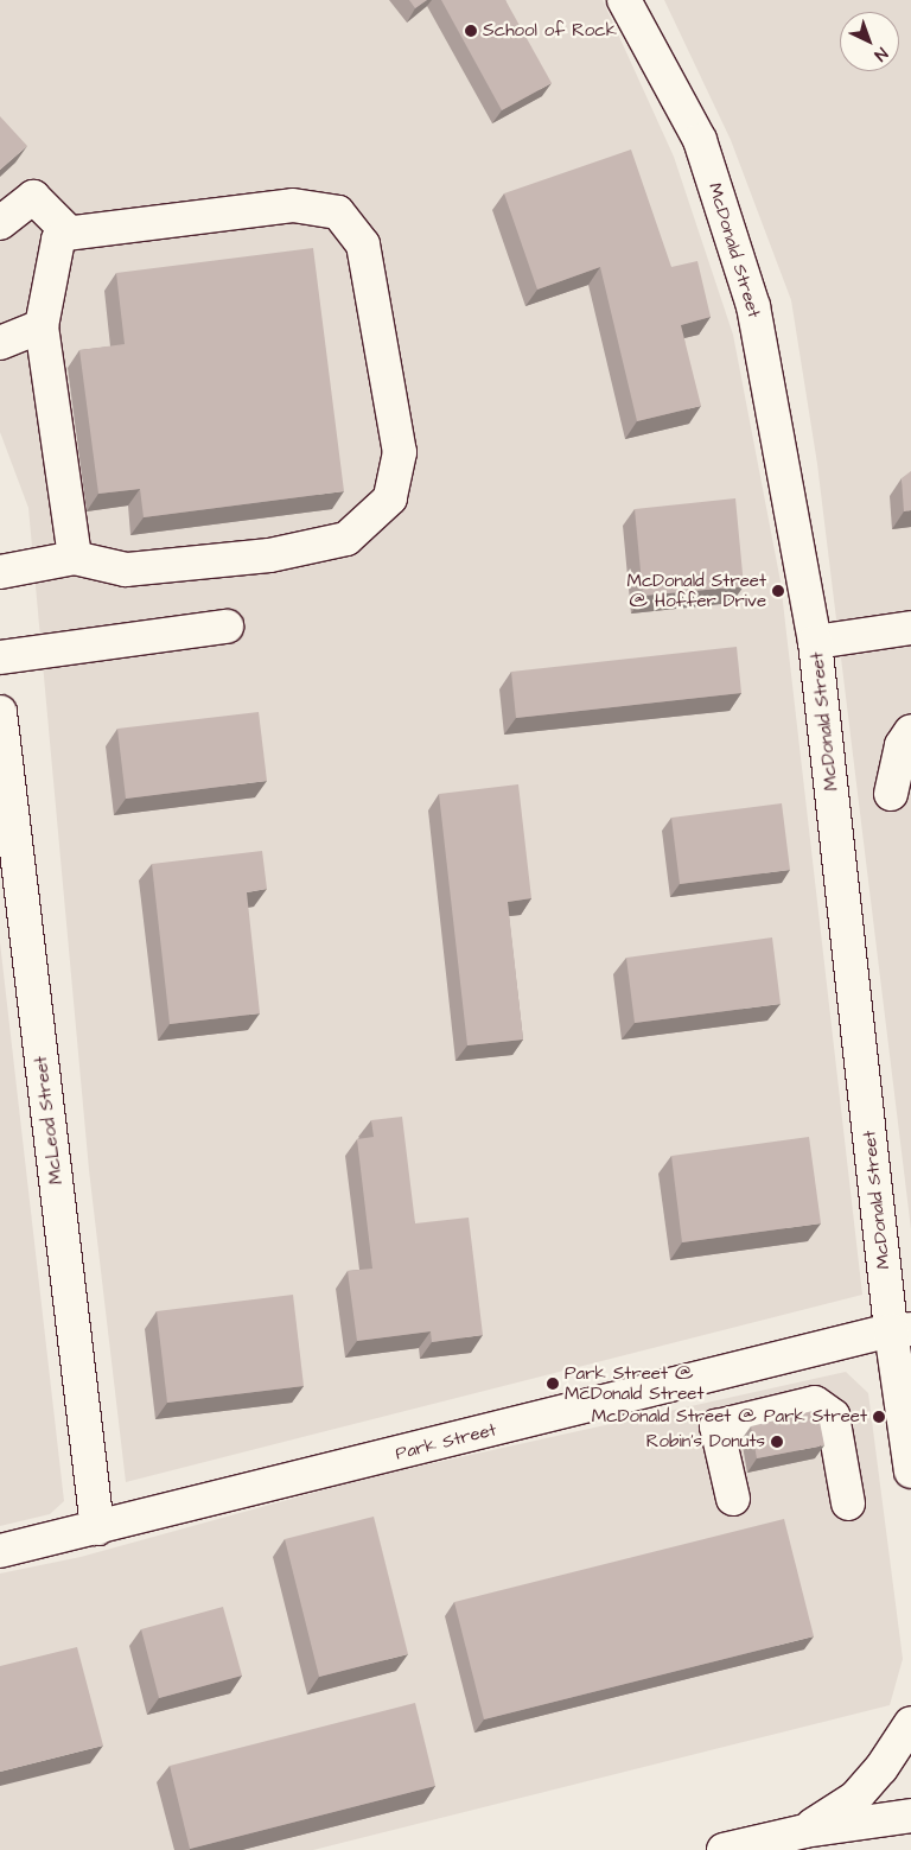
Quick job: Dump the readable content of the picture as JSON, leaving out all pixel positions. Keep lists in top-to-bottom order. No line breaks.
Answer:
{"streets":{"main road":["McDonald Street","McLeod Street","Park Street"]},"crossings":[["McDonald Street","Park Street"],["McLeod Street","Park Street"]],"places":["School of Rock","McDonald Street @ Hoffer Drive","Park Street @ McDonald Street","McDonald Street @ Park Street","Robin's Donuts"],"north":"bottom right"}
